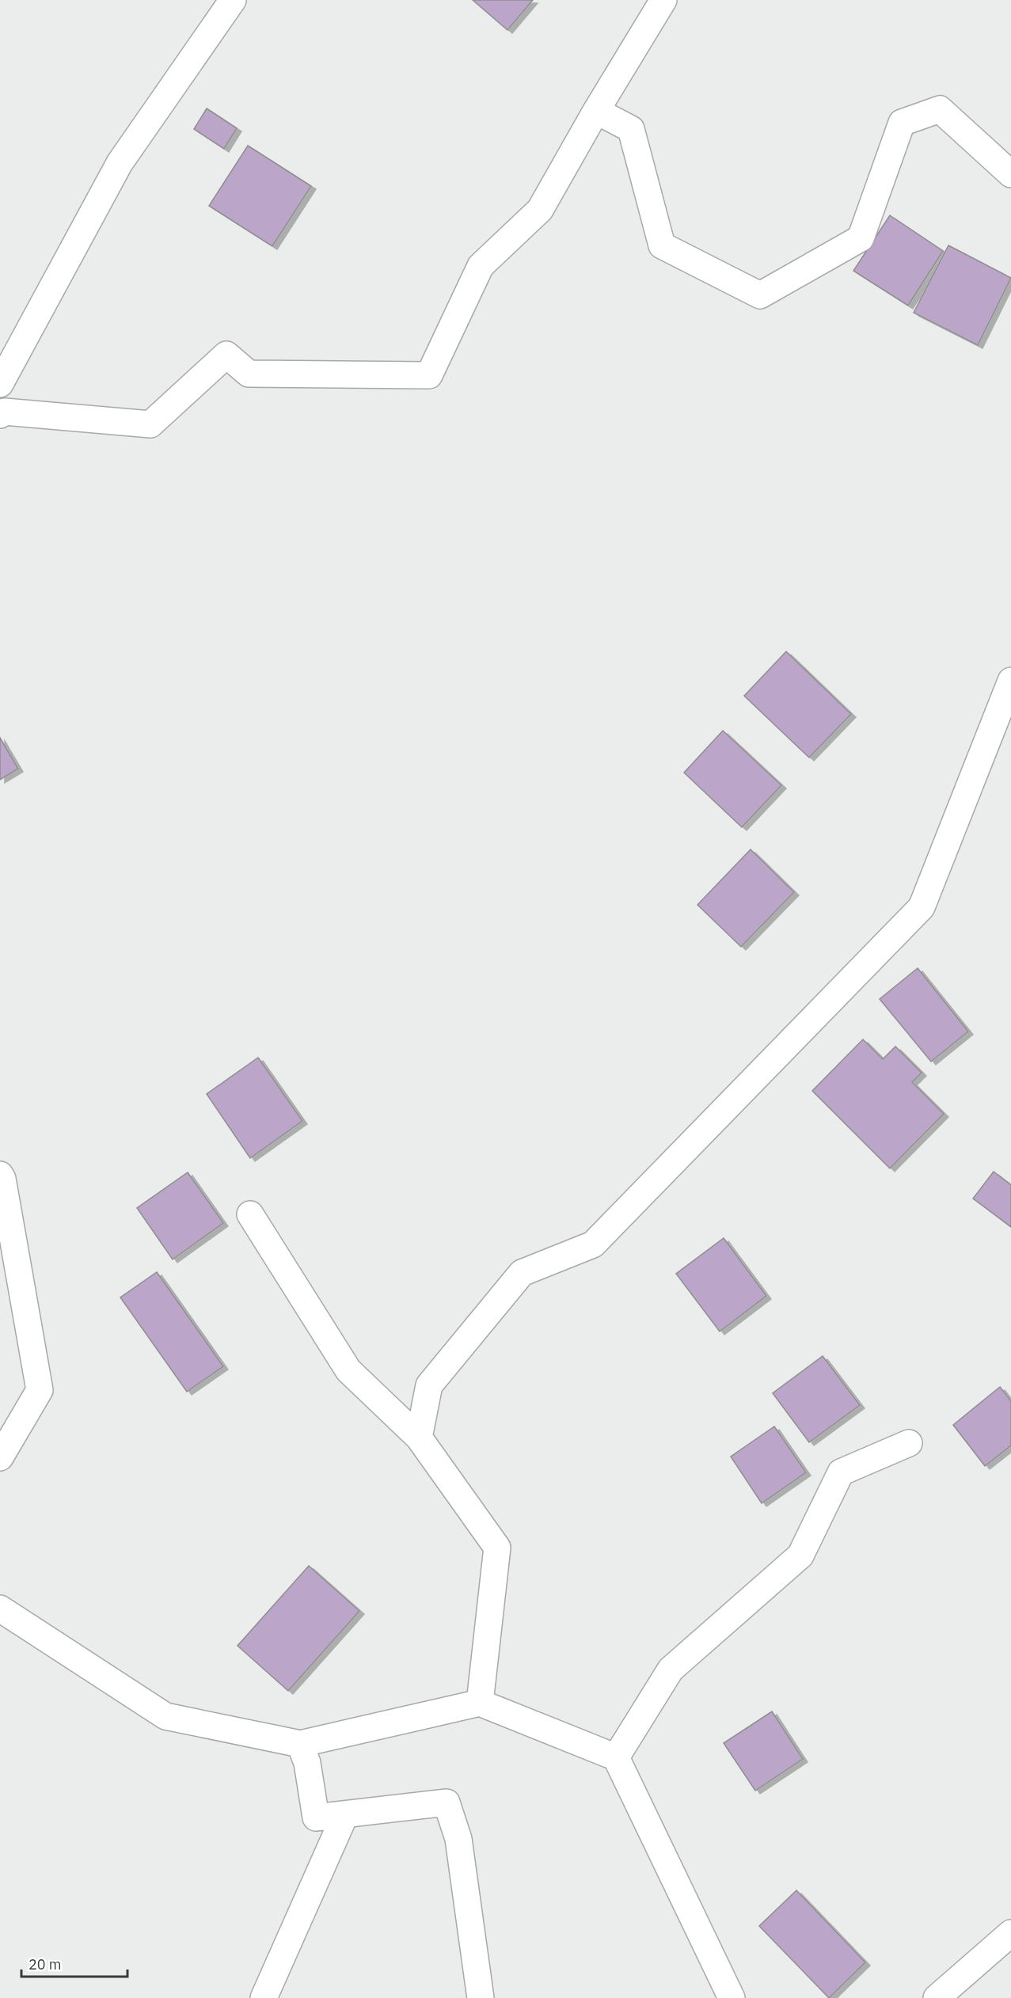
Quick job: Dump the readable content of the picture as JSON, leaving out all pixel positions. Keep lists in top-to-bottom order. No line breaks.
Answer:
{"scale_bar":"20 m"}
